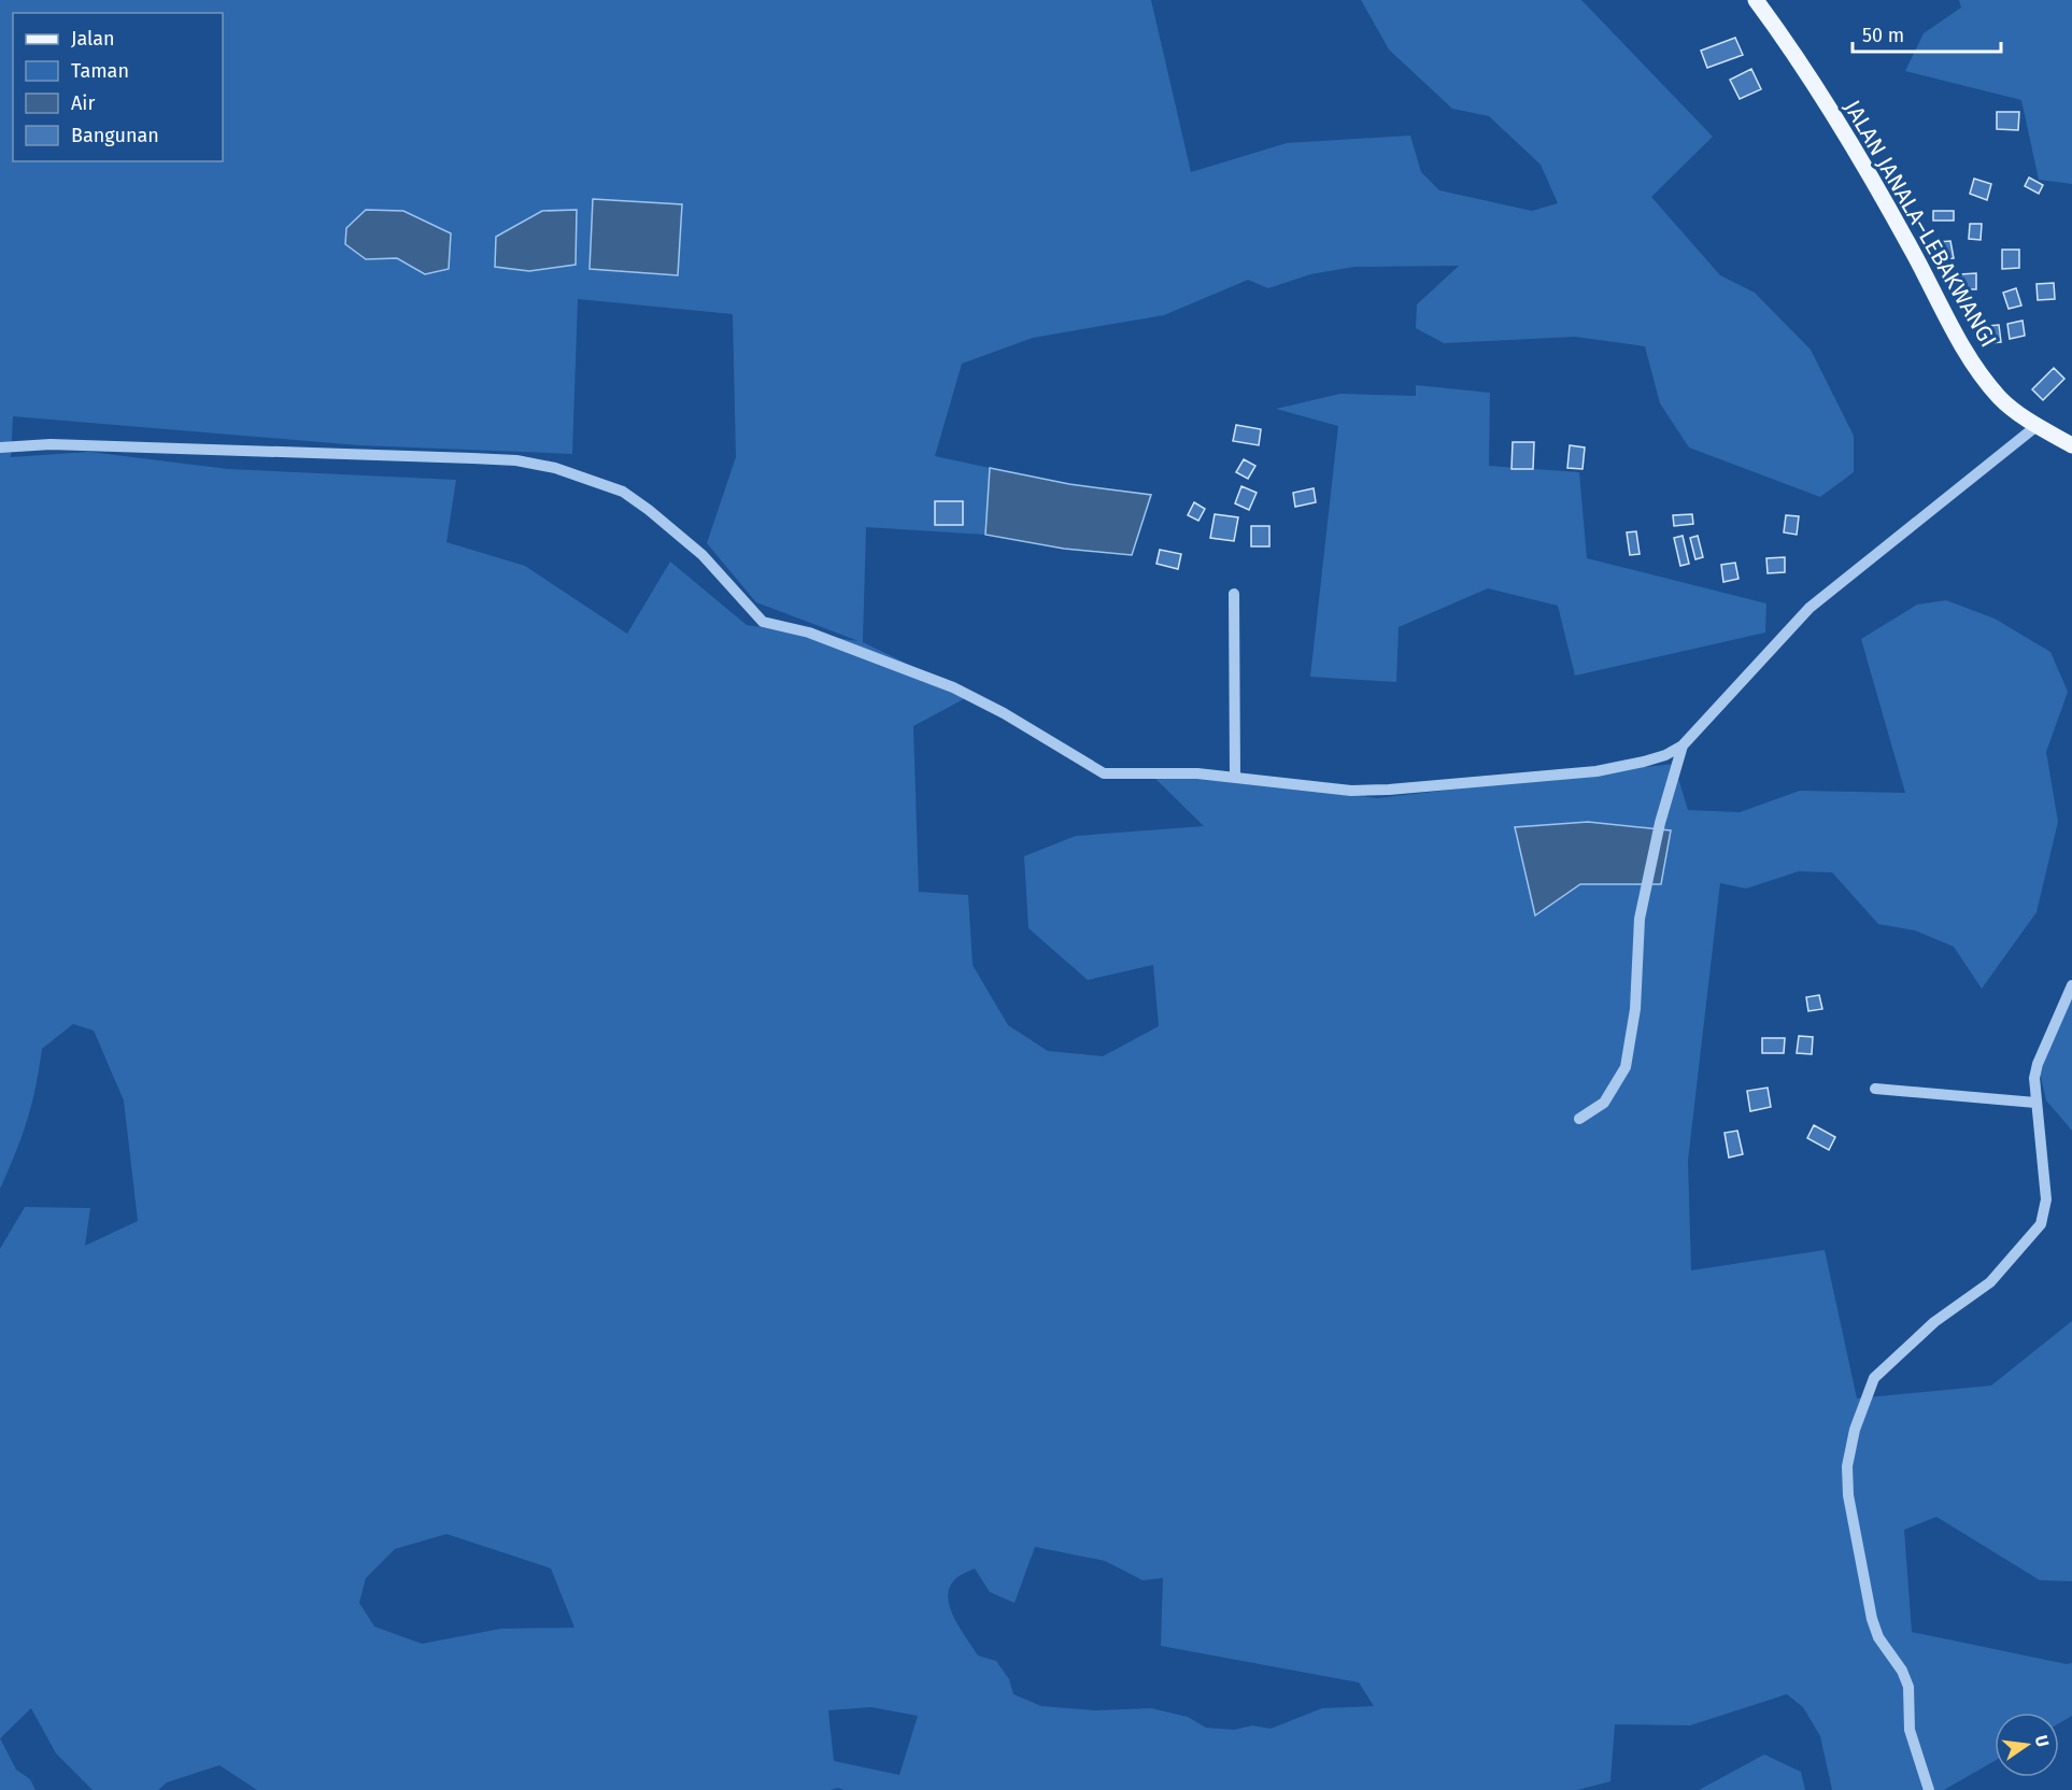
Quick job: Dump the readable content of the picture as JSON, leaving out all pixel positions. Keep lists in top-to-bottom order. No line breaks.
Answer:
{"streets":{"main road":["JALAN JANALA–LEBAKWANGI"]},"legend":["Jalan","Taman","Air","Bangunan"],"scale_bar":"50 m","north":"right"}
